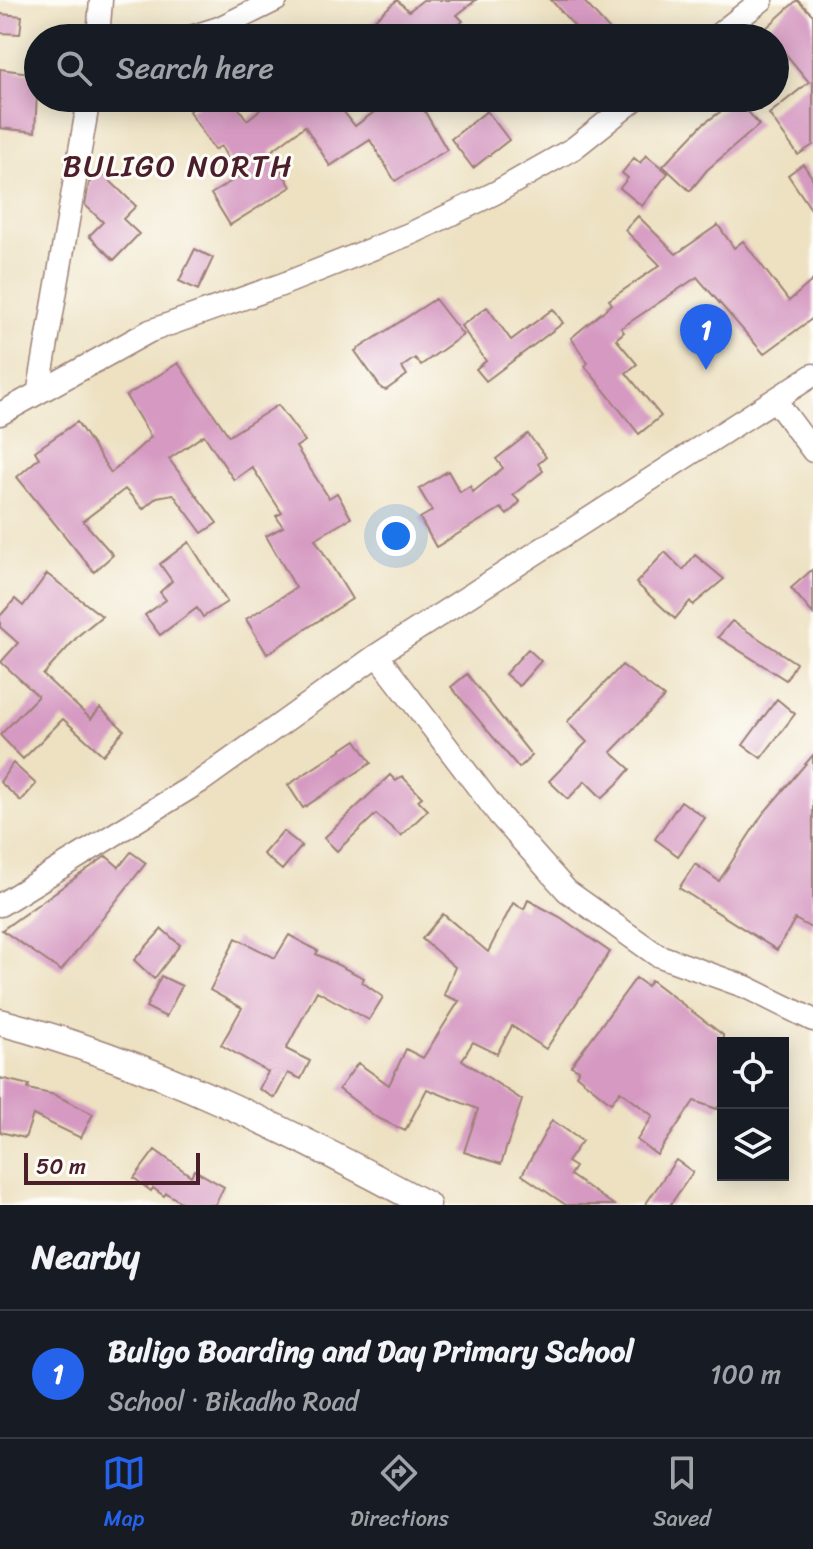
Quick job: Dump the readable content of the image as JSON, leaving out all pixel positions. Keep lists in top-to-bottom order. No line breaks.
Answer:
{"districts":["BULIGO NORTH"],"scale_bar":"50 m","page":{"search":"Search here","pins":"1","scale":"50 m","heading":"Nearby","list":[{"mark":"1","name":"Buligo Boarding and Day Primary School","note":"School · Bikadho Road","value":"100 m"}],"nav":["Map","Directions","Saved"]}}
